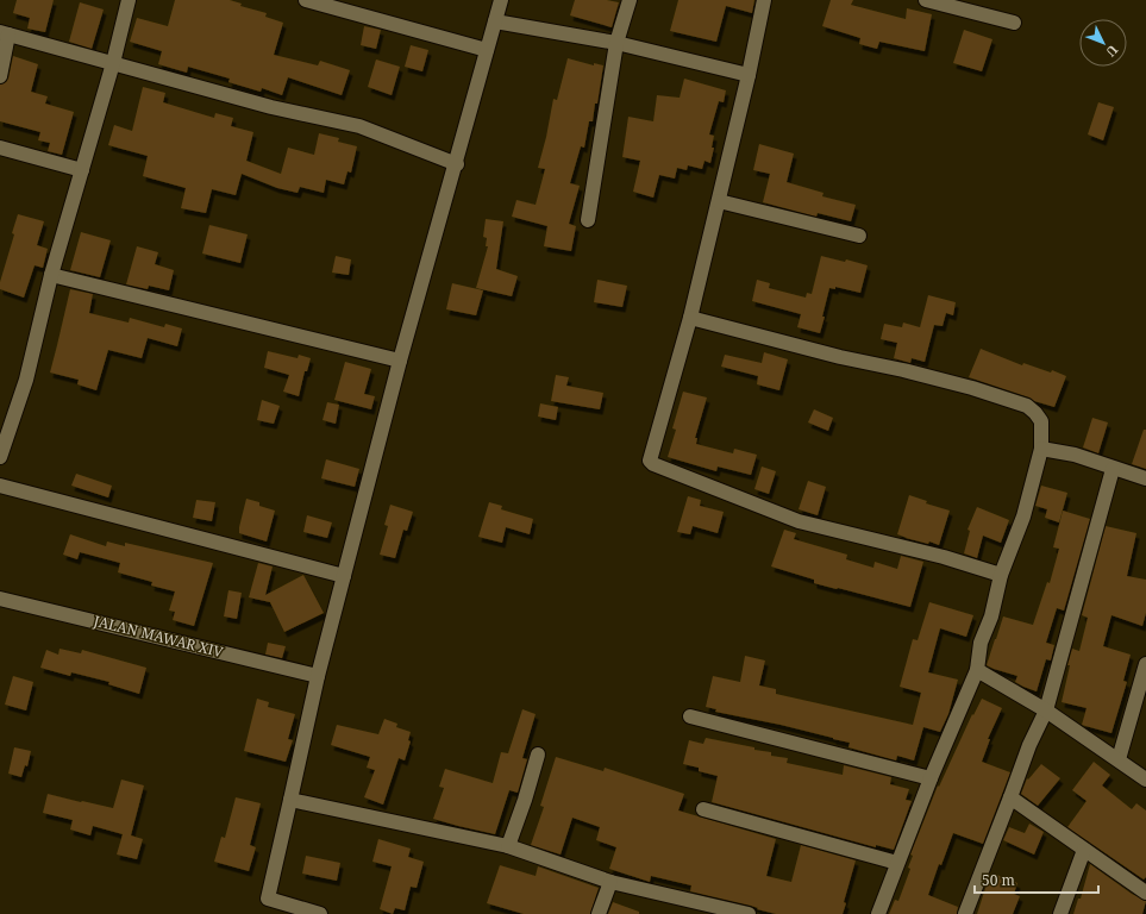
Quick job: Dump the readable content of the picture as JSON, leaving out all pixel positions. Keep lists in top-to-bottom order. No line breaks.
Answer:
{"streets":{"street":["JALAN MAWAR XIV"]},"scale_bar":"50 m","north":"bottom right"}
